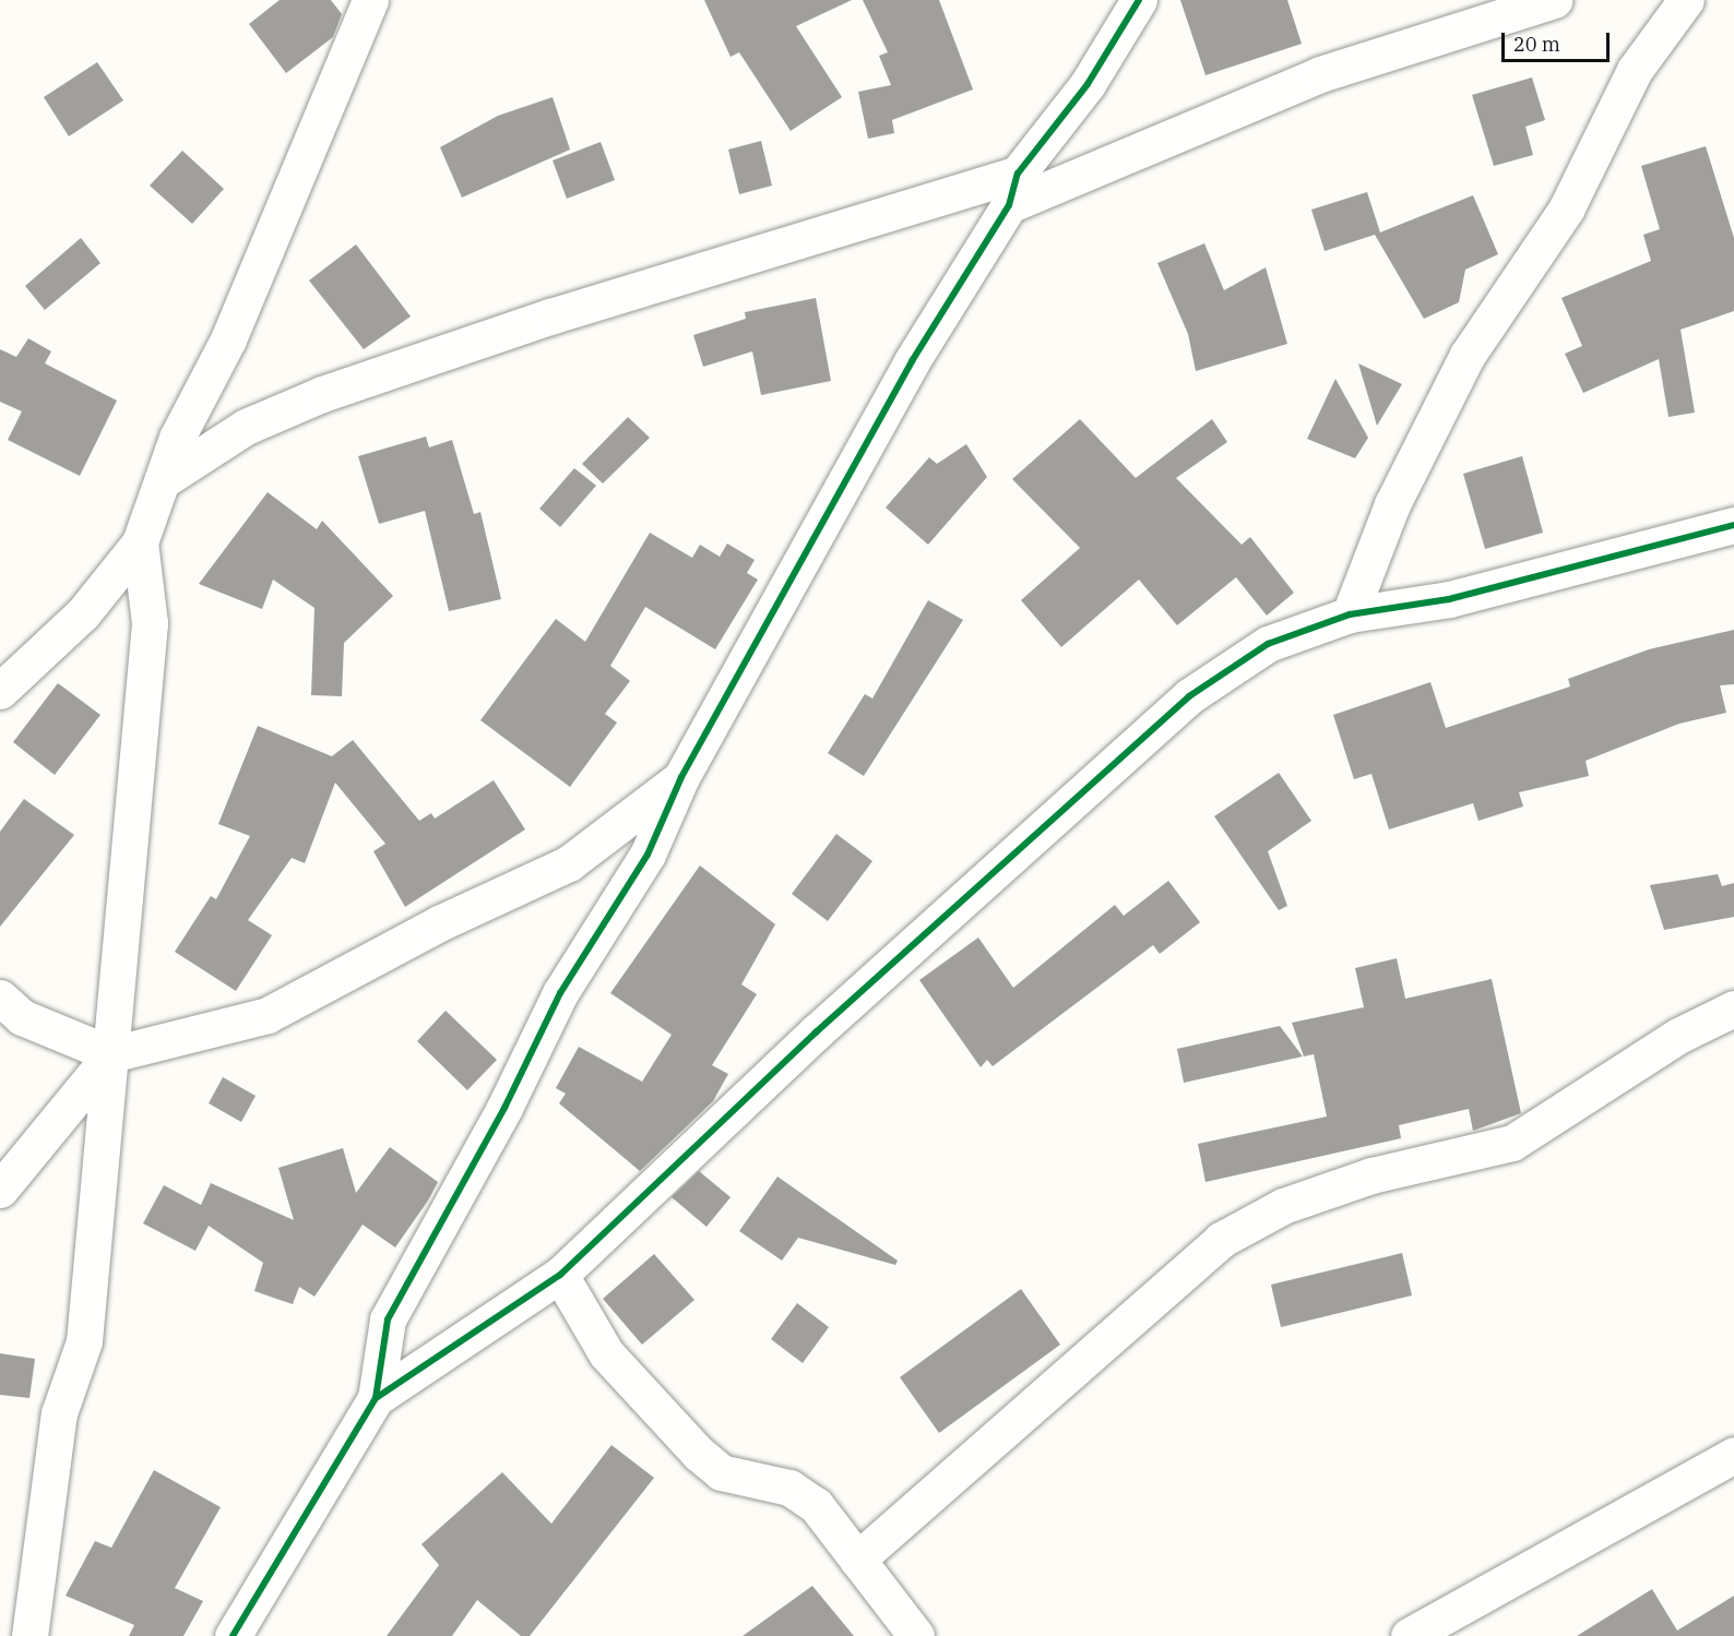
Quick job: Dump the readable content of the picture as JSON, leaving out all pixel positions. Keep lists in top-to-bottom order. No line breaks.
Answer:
{"scale_bar":"20 m"}
